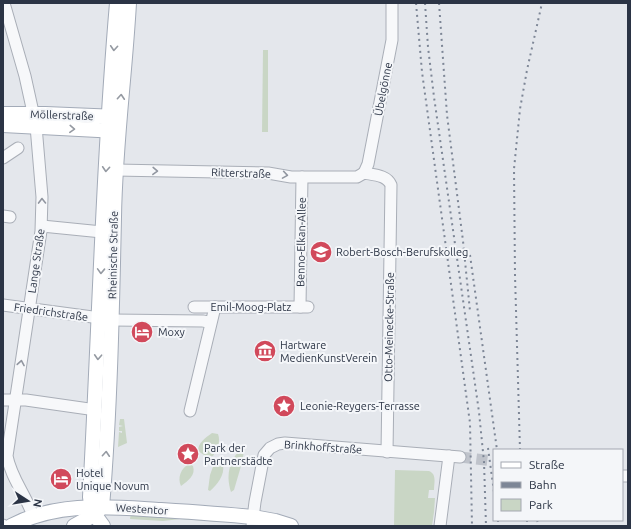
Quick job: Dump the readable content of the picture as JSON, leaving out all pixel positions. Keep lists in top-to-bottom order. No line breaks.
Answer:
{"streets":{"main road":["Möllerstraße","Rheinische Straße","Westentor"],"street":["Übelgönne","Ritterstraße","Benno-Elkan-Allee","Lange Straße","Emil-Moog-Platz","Friedrichstraße","Otto-Meinecke-Straße","Brinkhoffstraße"]},"crossings":[["Übelgönne","Ritterstraße"],["Übelgönne","Otto-Meinecke-Straße"],["Möllerstraße","Rheinische Straße"],["Möllerstraße","Lange Straße"],["Ritterstraße","Benno-Elkan-Allee"],["Ritterstraße","Rheinische Straße"],["Ritterstraße","Otto-Meinecke-Straße"],["Benno-Elkan-Allee","Emil-Moog-Platz"],["Rheinische Straße","Friedrichstraße"],["Rheinische Straße","Westentor"],["Lange Straße","Friedrichstraße"],["Lange Straße","Westentor"],["Otto-Meinecke-Straße","Brinkhoffstraße"],["Brinkhoffstraße","Westentor"]],"one_way":["Ritterstraße","Lange Straße"],"places":{"school or university":["Robert-Bosch-Berufskolleg"],"hotel":["Moxy","Hotel Unique Novum"],"museum":["Hartware MedienKunstVerein"],"place":["Leonie-Reygers-Terrasse","Park der Partnerstädte"]},"legend":["Straße","Bahn","Park"],"north":"right"}
